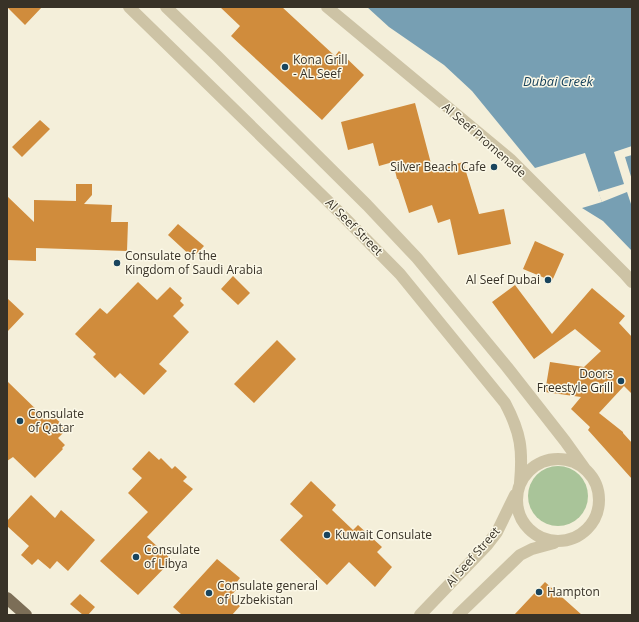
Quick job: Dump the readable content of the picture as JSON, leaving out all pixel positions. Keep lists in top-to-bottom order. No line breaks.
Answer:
{"streets":{"street":["Al Seef Promenade","Al Seef Street"]},"water":["Dubai Creek"],"places":["Kona Grill - AL Seef","Silver Beach Cafe","Consulate of the Kingdom of Saudi Arabia","Al Seef Dubai","Doors Freestyle Grill","Consulate of Qatar","Kuwait Consulate","Consulate of Libya","Hampton","Consulate general of Uzbekistan"]}
